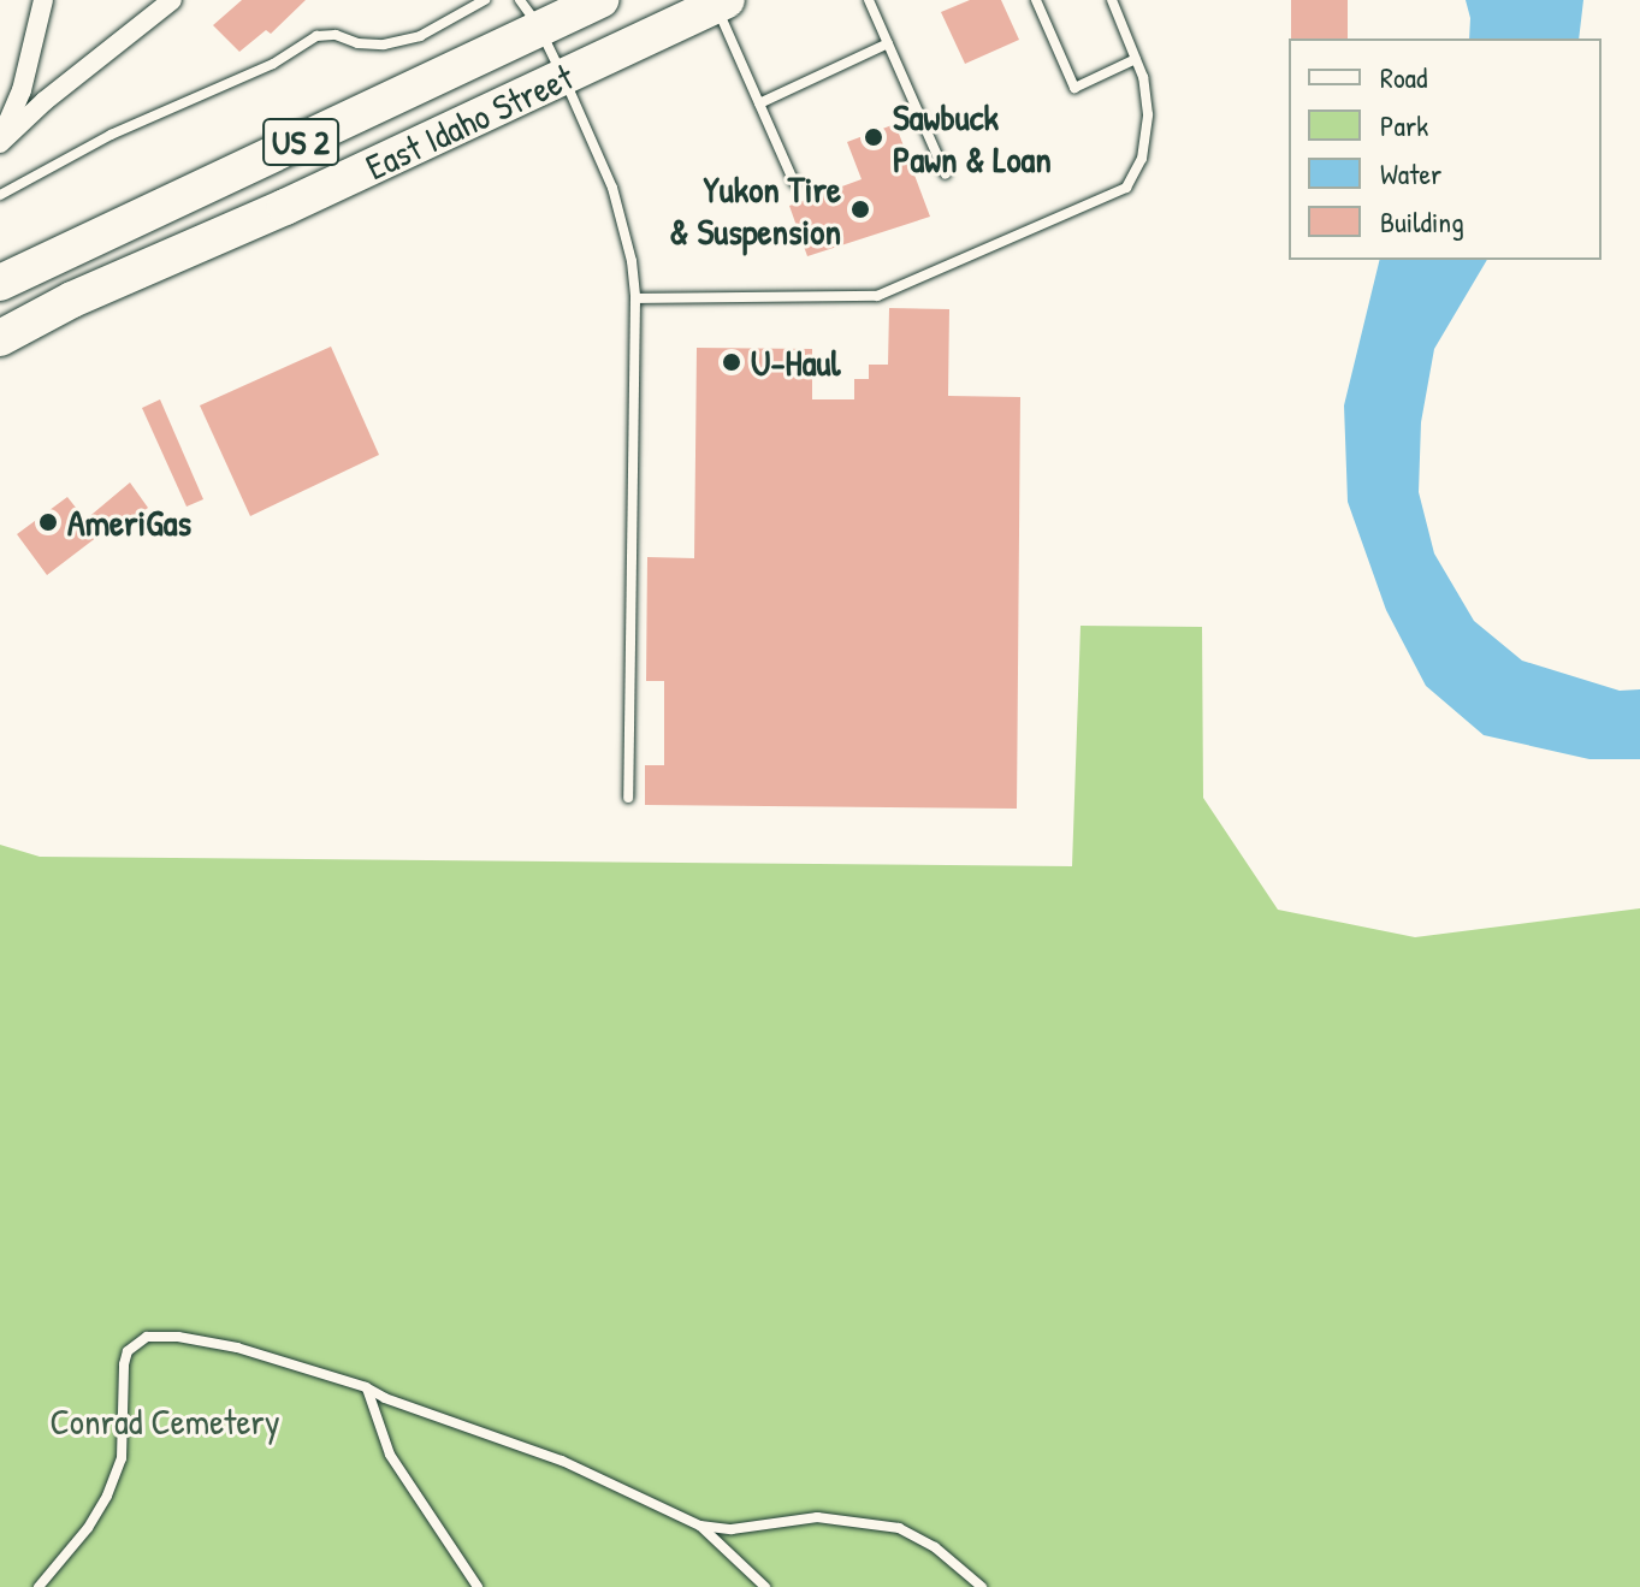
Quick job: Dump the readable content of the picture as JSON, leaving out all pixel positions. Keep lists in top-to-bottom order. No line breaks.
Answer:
{"streets":{"highway":["East Idaho Street","US 2"]},"parks":["Conrad Cemetery"],"places":["Sawbuck Pawn & Loan","Yukon Tire & Suspension","U-Haul","AmeriGas"],"legend":["Road","Park","Water","Building"]}
